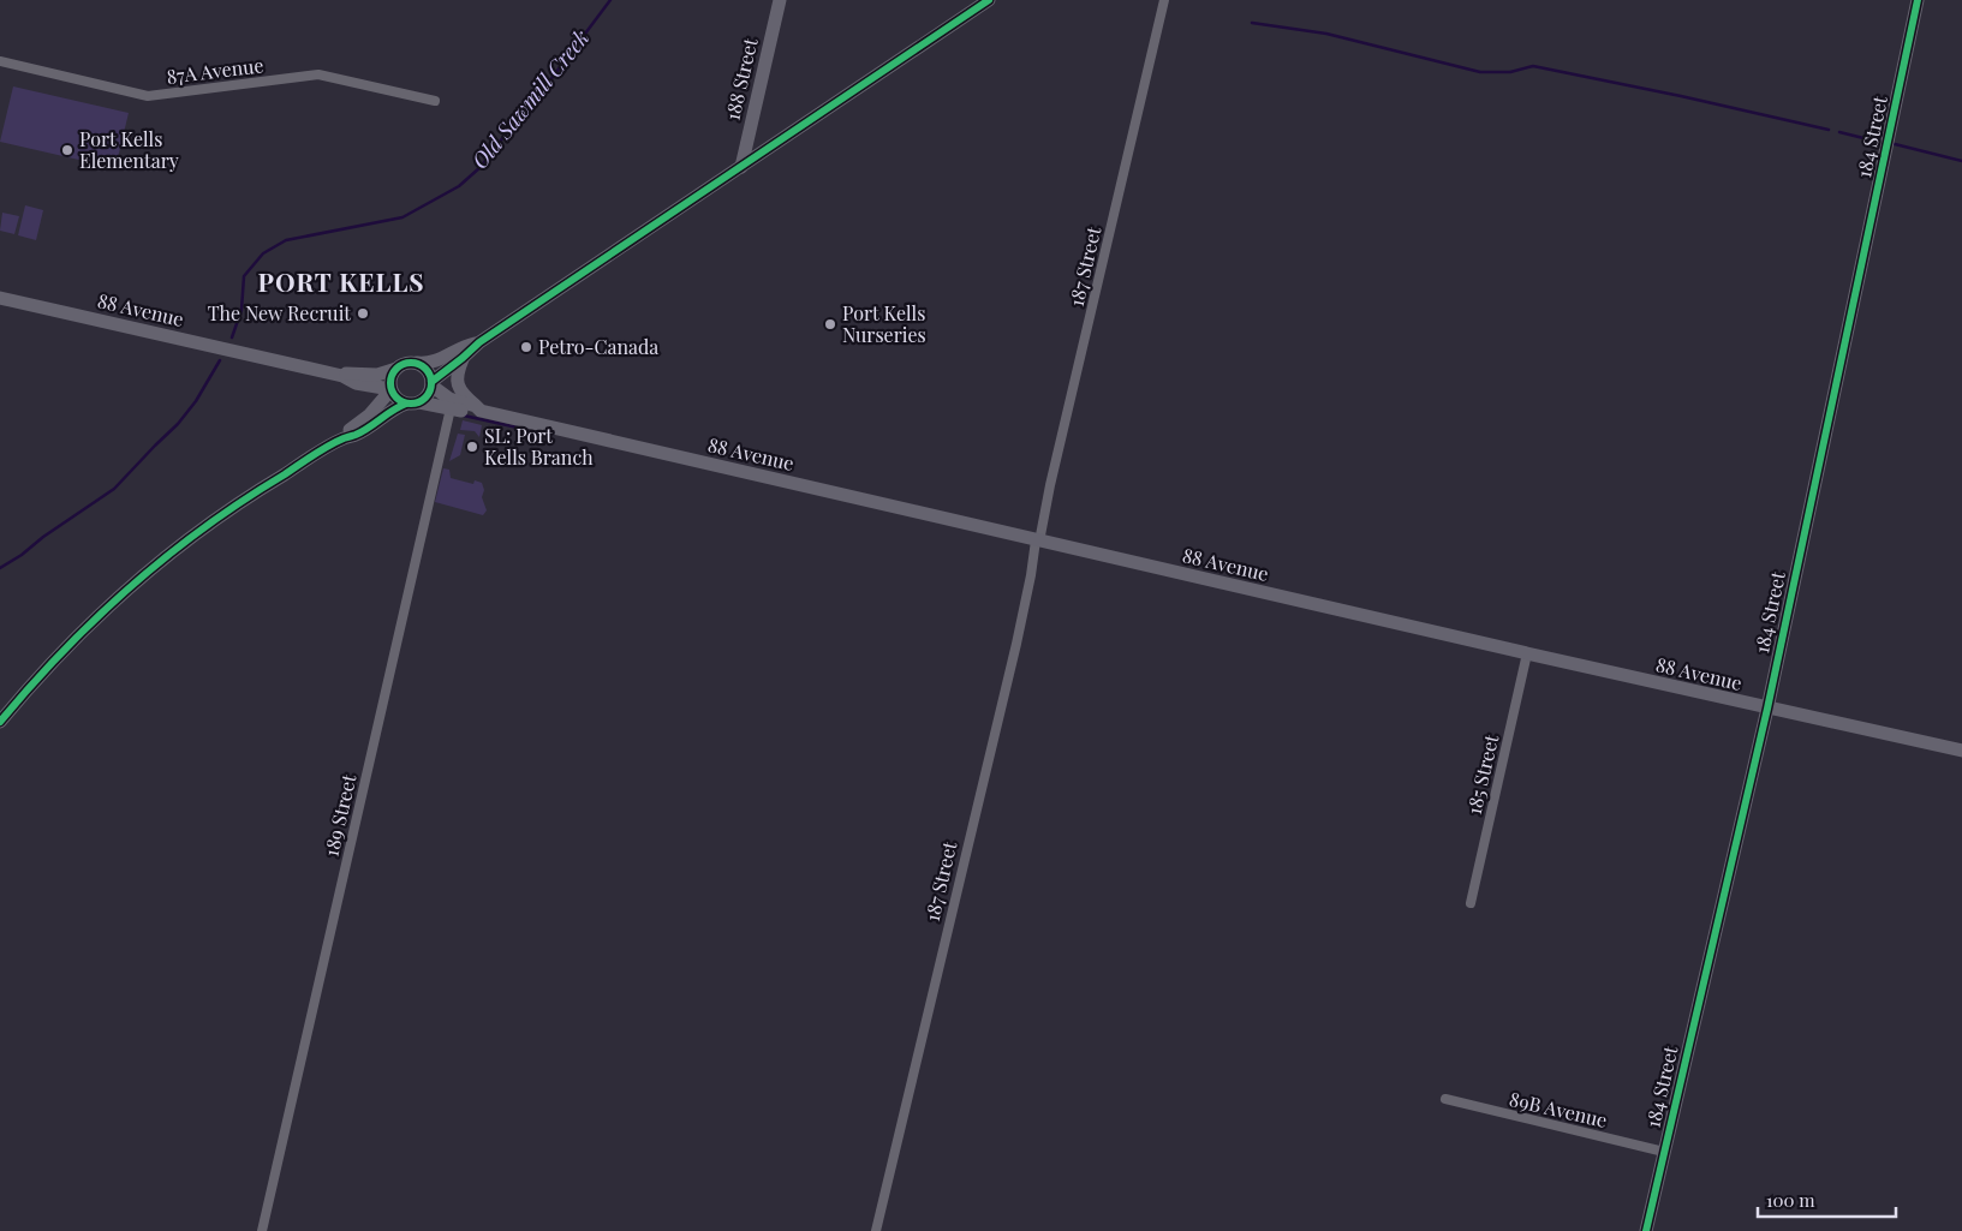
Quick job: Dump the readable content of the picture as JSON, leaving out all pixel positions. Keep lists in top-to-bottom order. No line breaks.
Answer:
{"streets":{"main road":["188 Street","184 Street","88 Avenue"],"street":["87A Avenue","187 Street","185 Street","189 Street","89B Avenue"]},"crossings":[["184 Street","88 Avenue"],["184 Street","89B Avenue"],["187 Street","88 Avenue"],["88 Avenue","185 Street"],["88 Avenue","189 Street"]],"districts":["PORT KELLS"],"water":["Old Sawmill Creek"],"places":["Port Kells Elementary","The New Recruit","Port Kells Nurseries","Petro-Canada","SL: Port Kells Branch"],"scale_bar":"100 m"}
